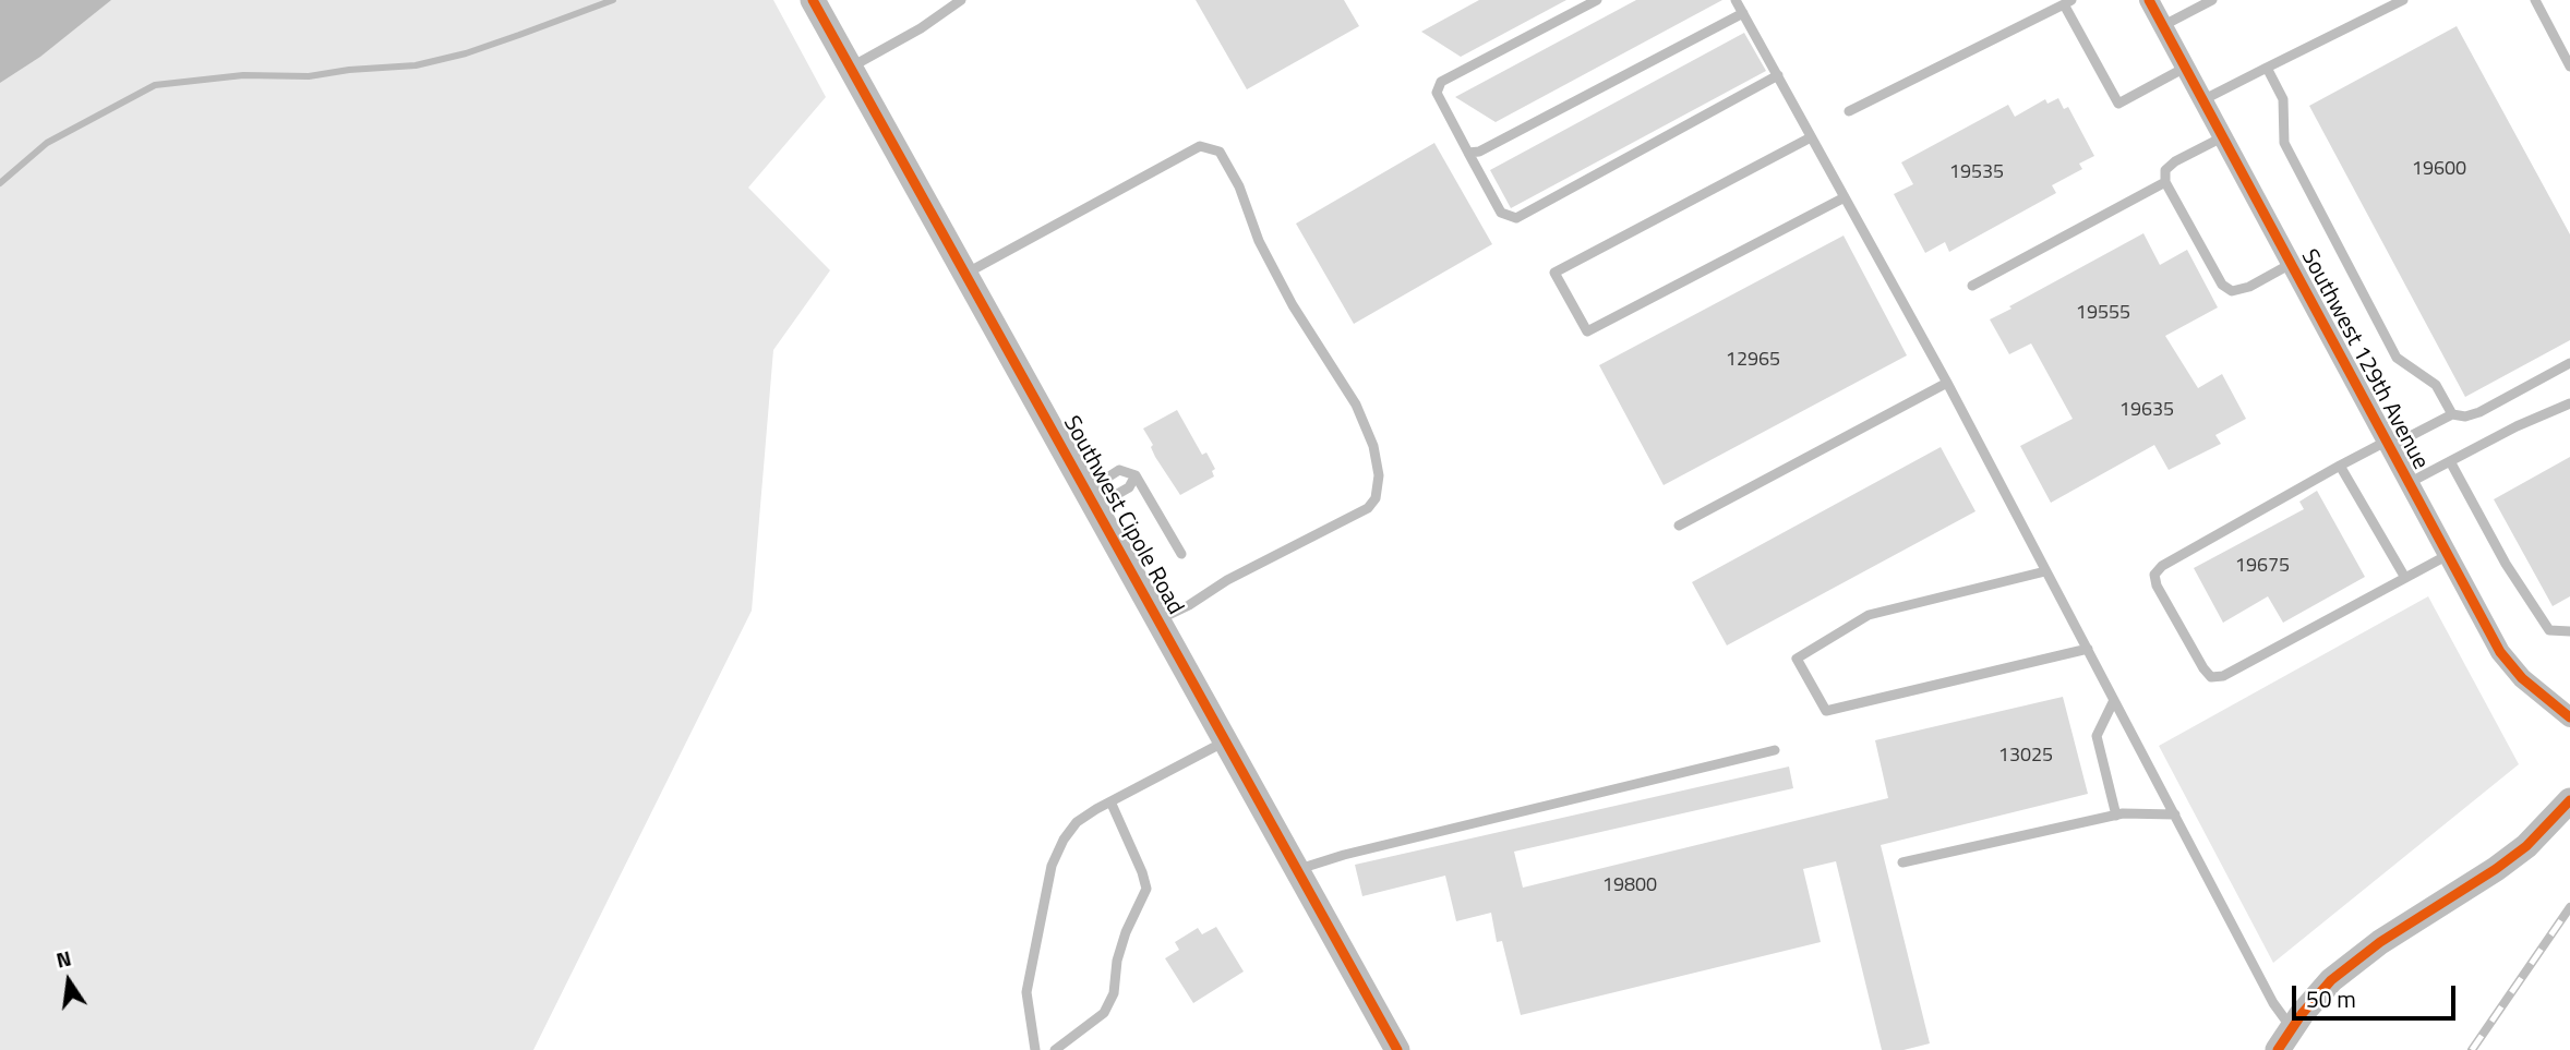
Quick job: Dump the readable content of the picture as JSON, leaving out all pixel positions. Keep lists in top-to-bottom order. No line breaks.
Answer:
{"streets":{"street":["Southwest 129th Avenue","Southwest Cipole Road"]},"house_numbers":["19600","19535","19555","12965","19635","19675","13025","19800"],"scale_bar":"50 m","north":"top"}
